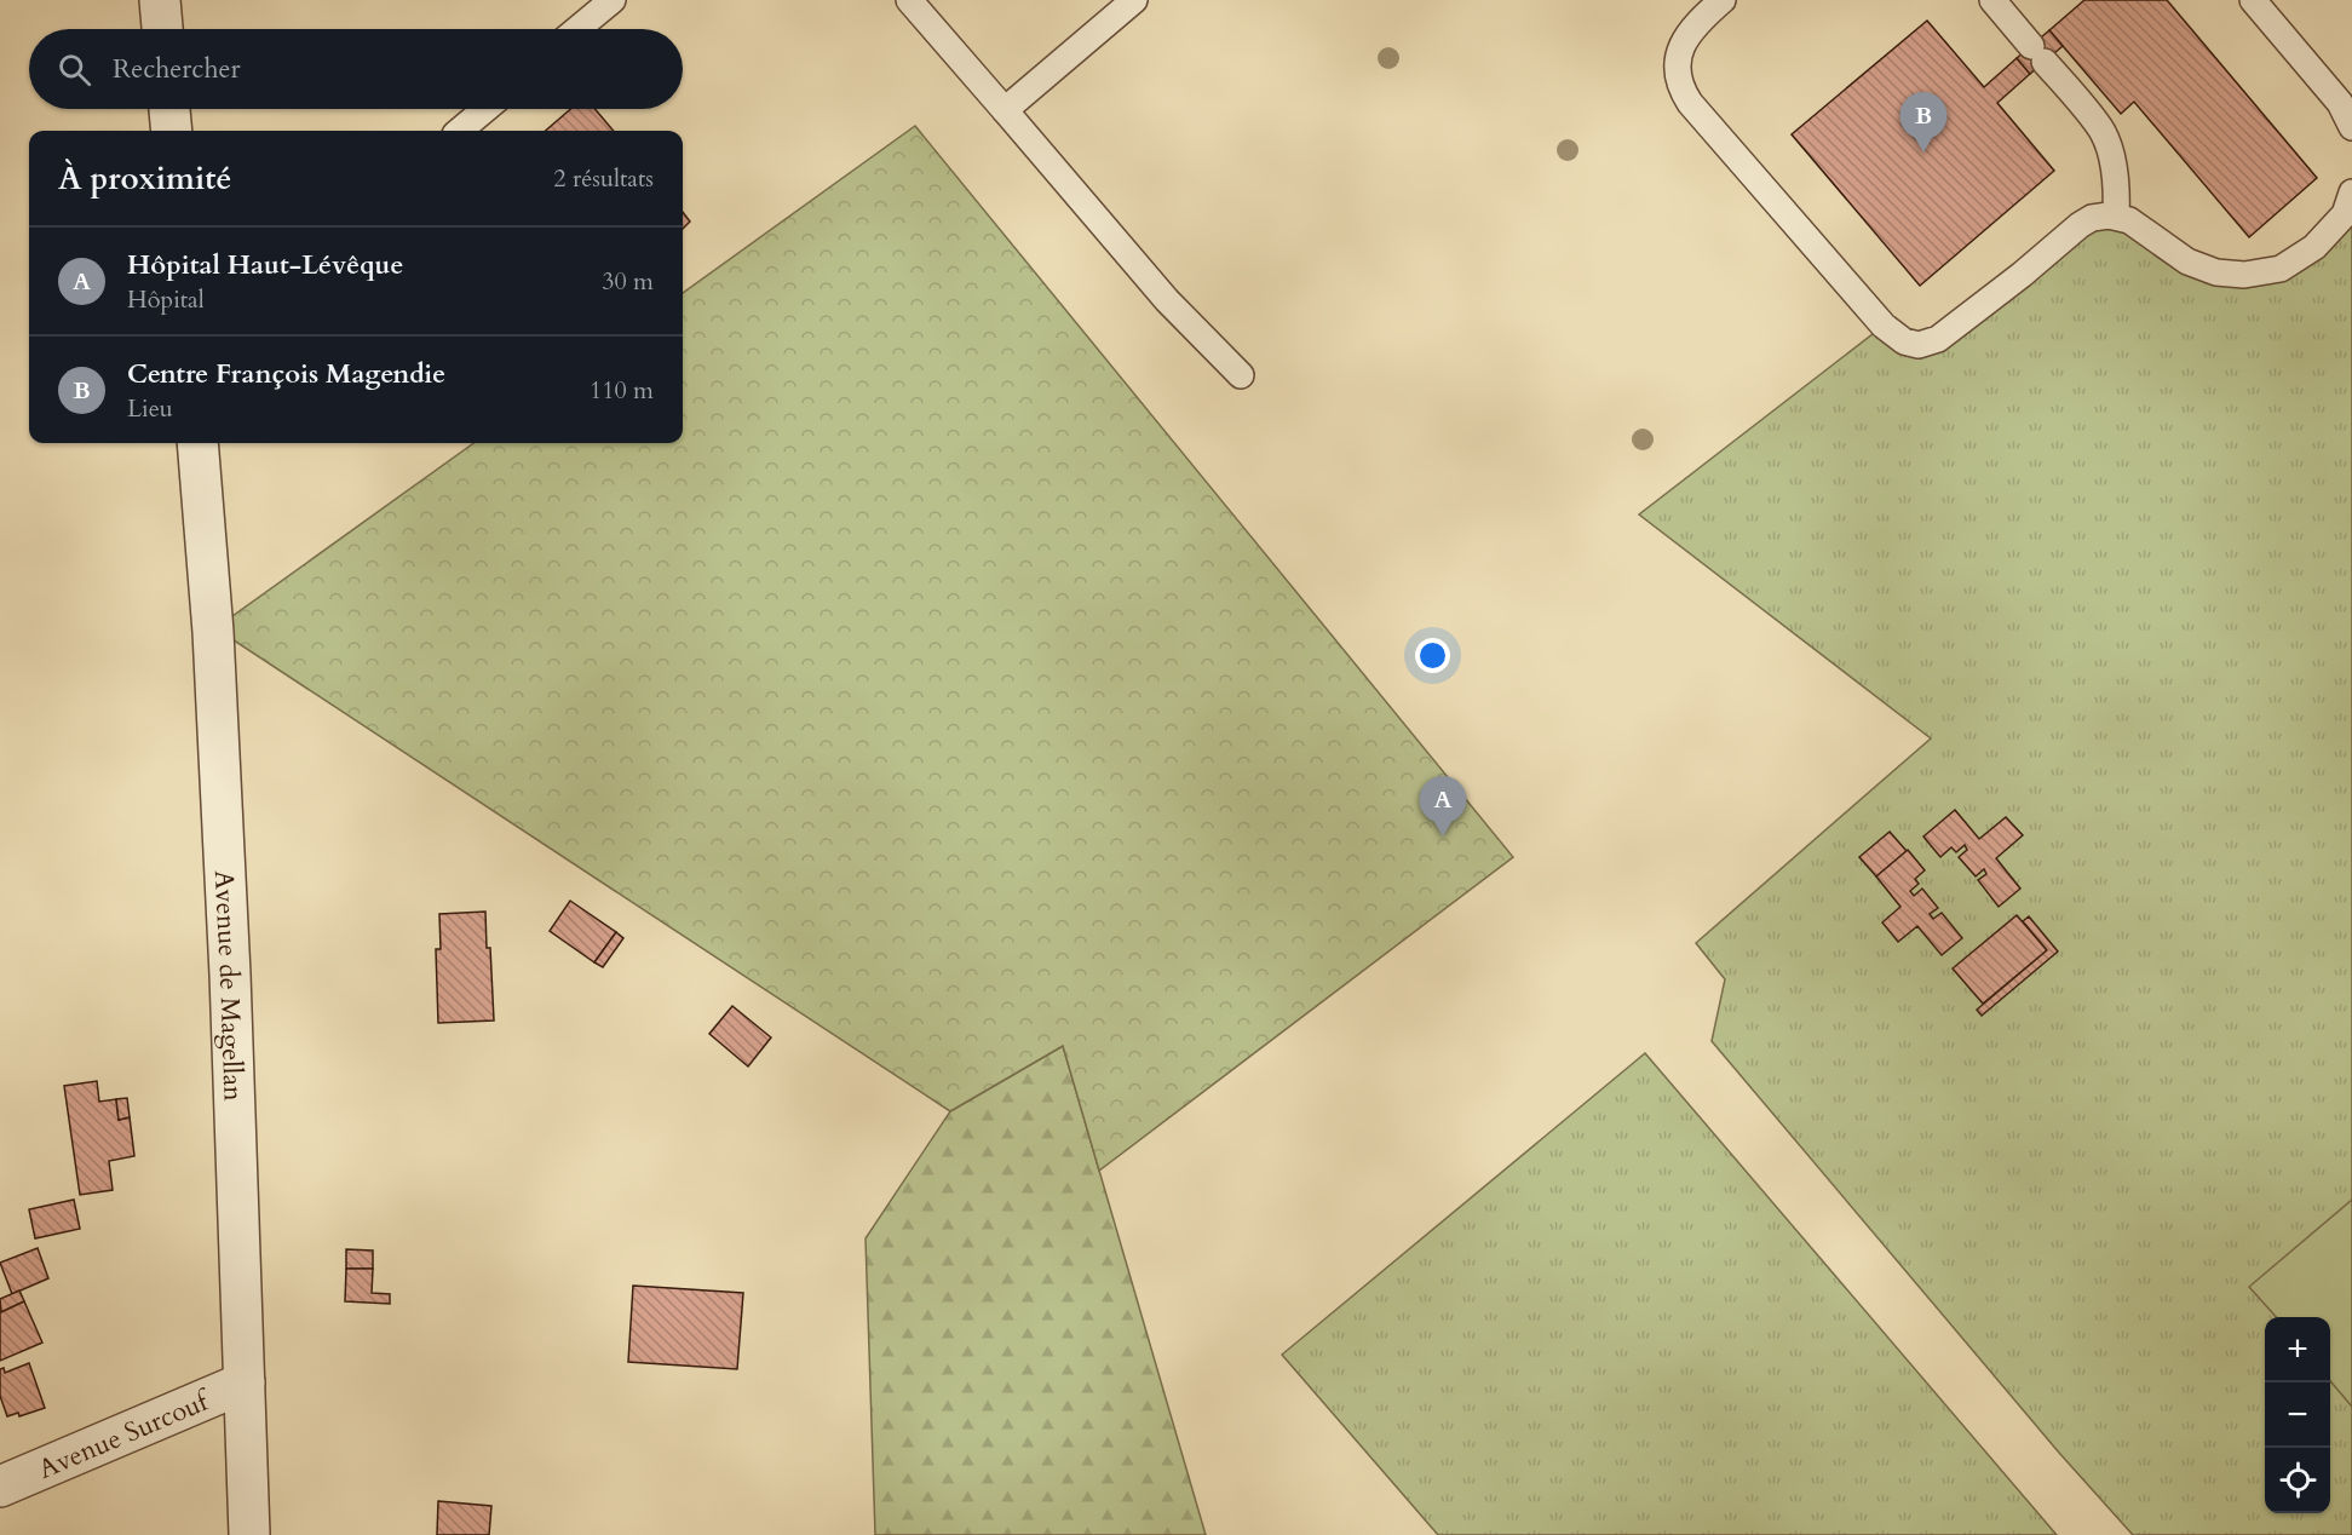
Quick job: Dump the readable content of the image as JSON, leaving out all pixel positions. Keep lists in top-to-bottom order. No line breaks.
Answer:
{"streets":{"street":["Avenue de Magellan","Avenue Surcouf"]},"crossings":[["Avenue de Magellan","Avenue Surcouf"]],"page":{"search":"Rechercher","pins":["B","A"],"heading":["À proximité","2 résultats"],"list":[{"mark":"A","name":"Hôpital Haut-Lévêque","note":"Hôpital","value":"30 m"},{"mark":"B","name":"Centre François Magendie","note":"Lieu","value":"110 m"}],"map_buttons":["+","−"]}}
